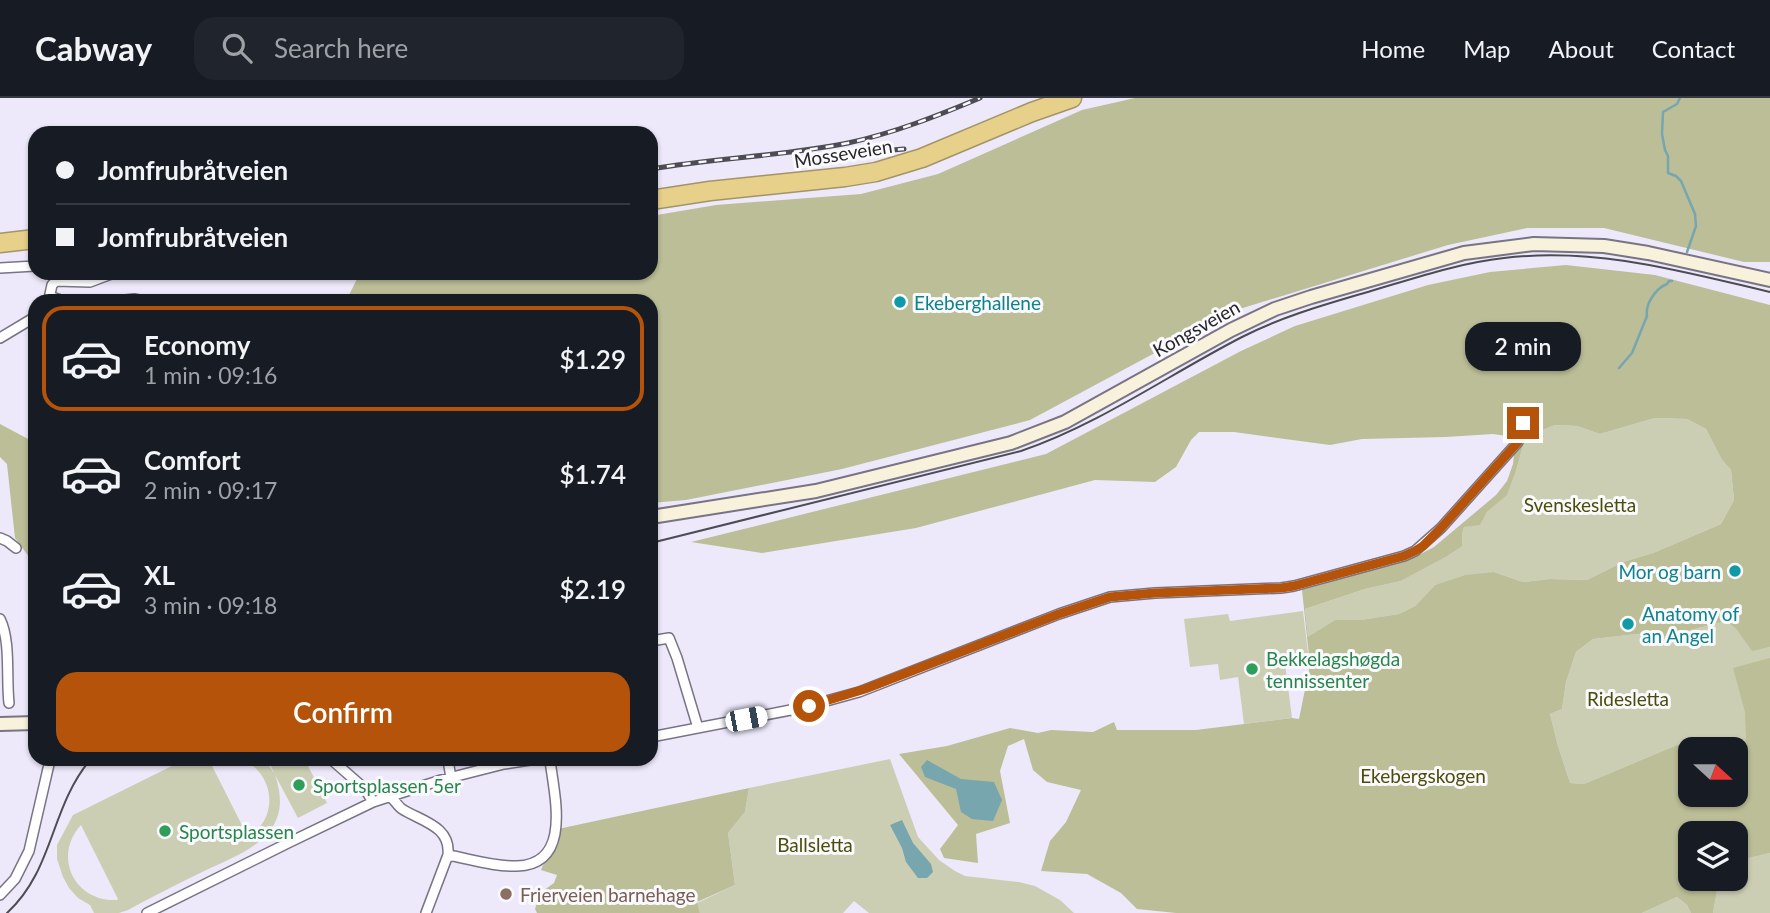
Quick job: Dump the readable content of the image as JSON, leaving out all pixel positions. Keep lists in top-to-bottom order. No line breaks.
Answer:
{"streets":{"highway":["Mosseveien"],"main road":["Kongsveien"]},"parks":["Svenskesletta","Ridesletta","Ekebergskogen","Ballsletta"],"places":["Ekeberghallene","Mor og barn","Anatomy of an Angel","Bekkelagshøgda tennissenter","Sportsplassen 5er","Sportsplassen","Frierveien barnehage"],"north":"right","page":{"header":"Cabway","search":"Search here","nav":["Home","Map","About","Contact"],"banner":["Jomfrubråtveien","Jomfrubråtveien"],"list":[{"name":"Economy","note":"1 min · 09:16","value":"$1.29"},{"name":"Comfort","note":"2 min · 09:17","value":"$1.74"},{"name":"XL","note":"3 min · 09:18","value":"$2.19"}],"bubble":"2 min","buttons":"Confirm"}}
